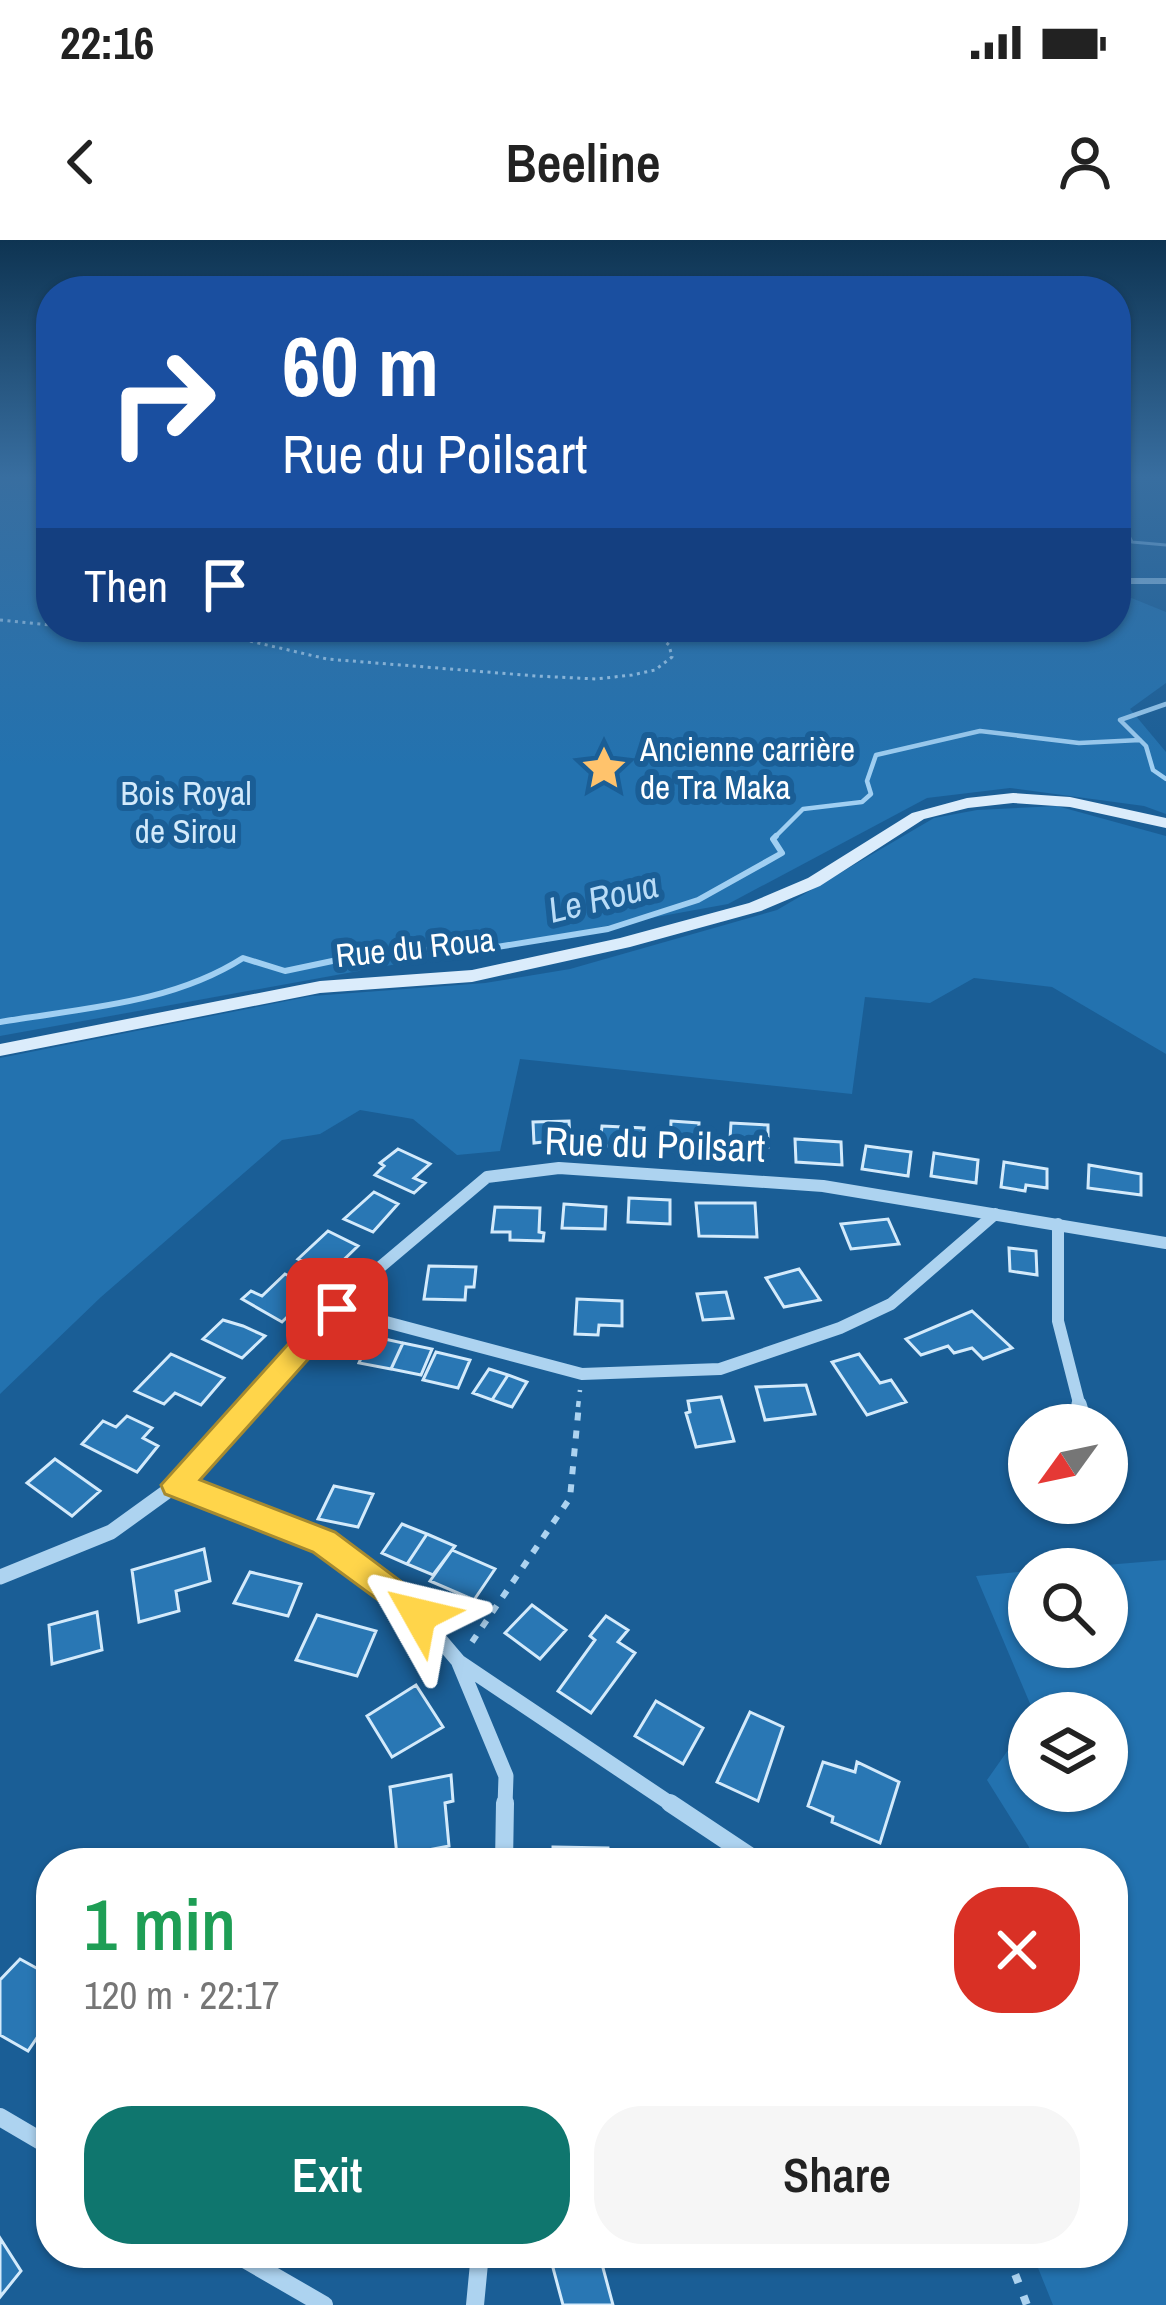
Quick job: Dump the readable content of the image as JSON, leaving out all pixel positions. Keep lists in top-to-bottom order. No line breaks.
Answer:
{"streets":{"street":["Rue du Roua","Rue du Poilsart"]},"water":["Le Roua"],"parks":["Bois Royal de Sirou"],"places":{"place":["Ancienne carrière de Tra Maka"]},"north":"bottom left","page":{"status":"22:16","header":"Beeline","turn":["60 m","Rue du Poilsart"],"then":"Then","heading":["1 min","120 m · 22:17"],"buttons":["Exit","Share"]}}
